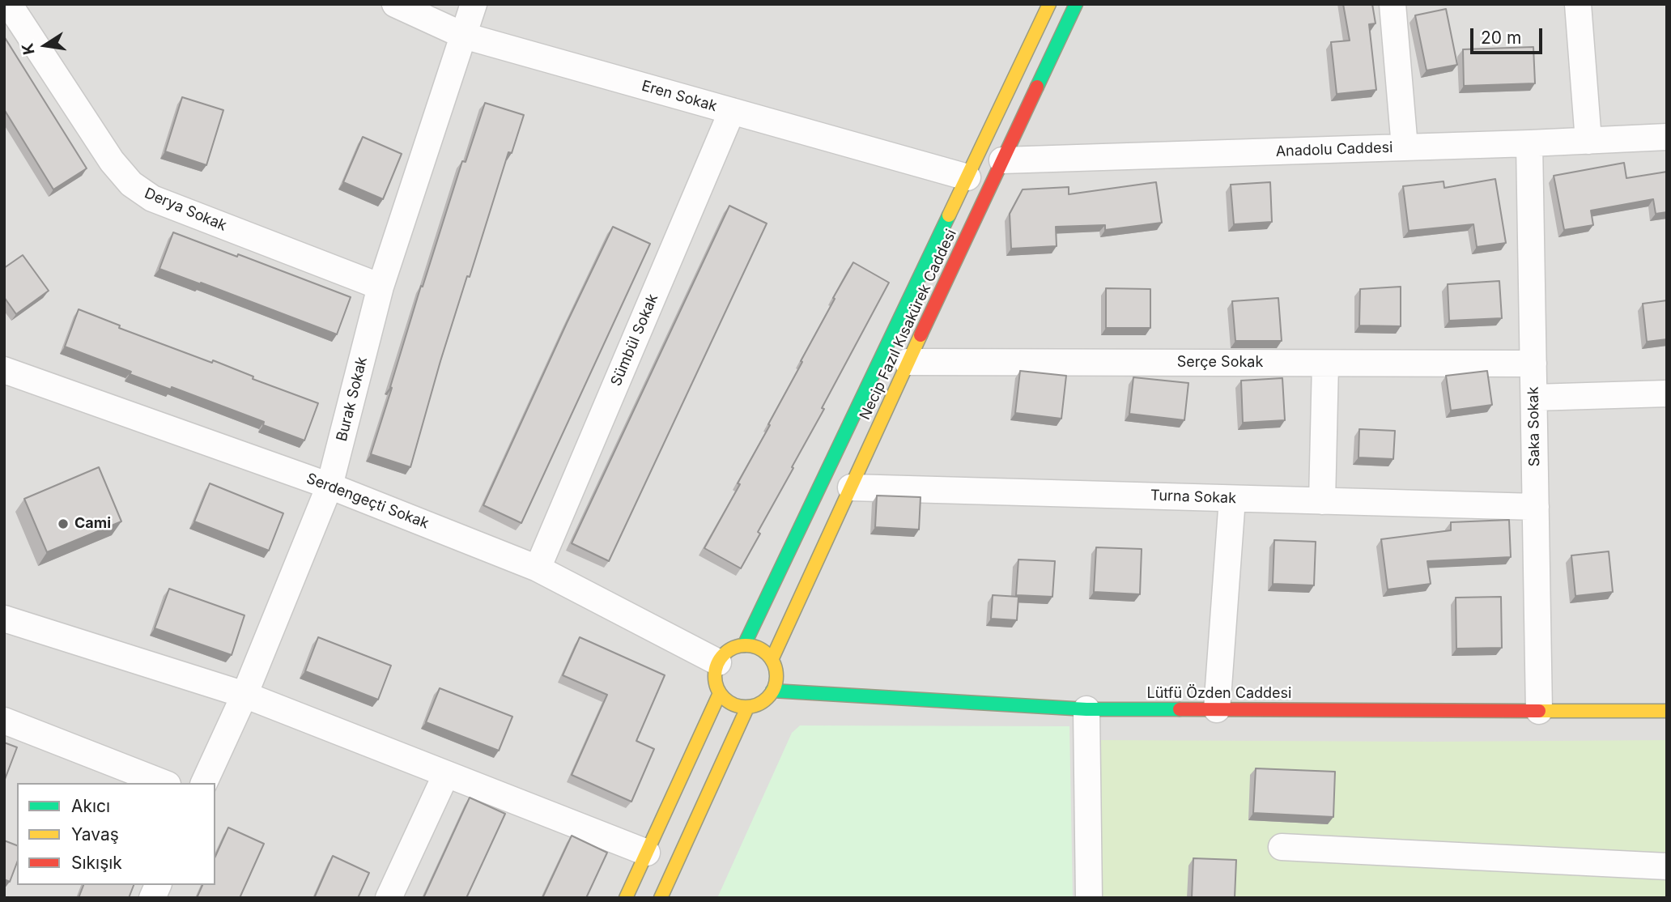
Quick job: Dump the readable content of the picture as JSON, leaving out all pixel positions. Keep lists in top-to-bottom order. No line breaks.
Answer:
{"streets":{"street":["Eren Sokak","Anadolu Caddesi","Derya Sokak","Necip Fazıl Kısakürek Caddesi","Sümbül Sokak","Serçe Sokak","Burak Sokak","Saka Sokak","Turna Sokak","Serdengeçti Sokak","Lütfü Özden Caddesi"]},"crossings":[["Eren Sokak","Necip Fazıl Kısakürek Caddesi"],["Eren Sokak","Sümbül Sokak"],["Eren Sokak","Burak Sokak"],["Anadolu Caddesi","Necip Fazıl Kısakürek Caddesi"],["Anadolu Caddesi","Saka Sokak"],["Derya Sokak","Burak Sokak"],["Necip Fazıl Kısakürek Caddesi","Serçe Sokak"],["Necip Fazıl Kısakürek Caddesi","Turna Sokak"],["Necip Fazıl Kısakürek Caddesi","Serdengeçti Sokak"],["Necip Fazıl Kısakürek Caddesi","Lütfü Özden Caddesi"],["Sümbül Sokak","Serdengeçti Sokak"],["Serçe Sokak","Saka Sokak"],["Burak Sokak","Serdengeçti Sokak"],["Saka Sokak","Turna Sokak"],["Saka Sokak","Lütfü Özden Caddesi"],["Serdengeçti Sokak","Lütfü Özden Caddesi"]],"places":["Cami"],"legend":["Akıcı","Yavaş","Sıkışık"],"scale_bar":"20 m","north":"left"}
